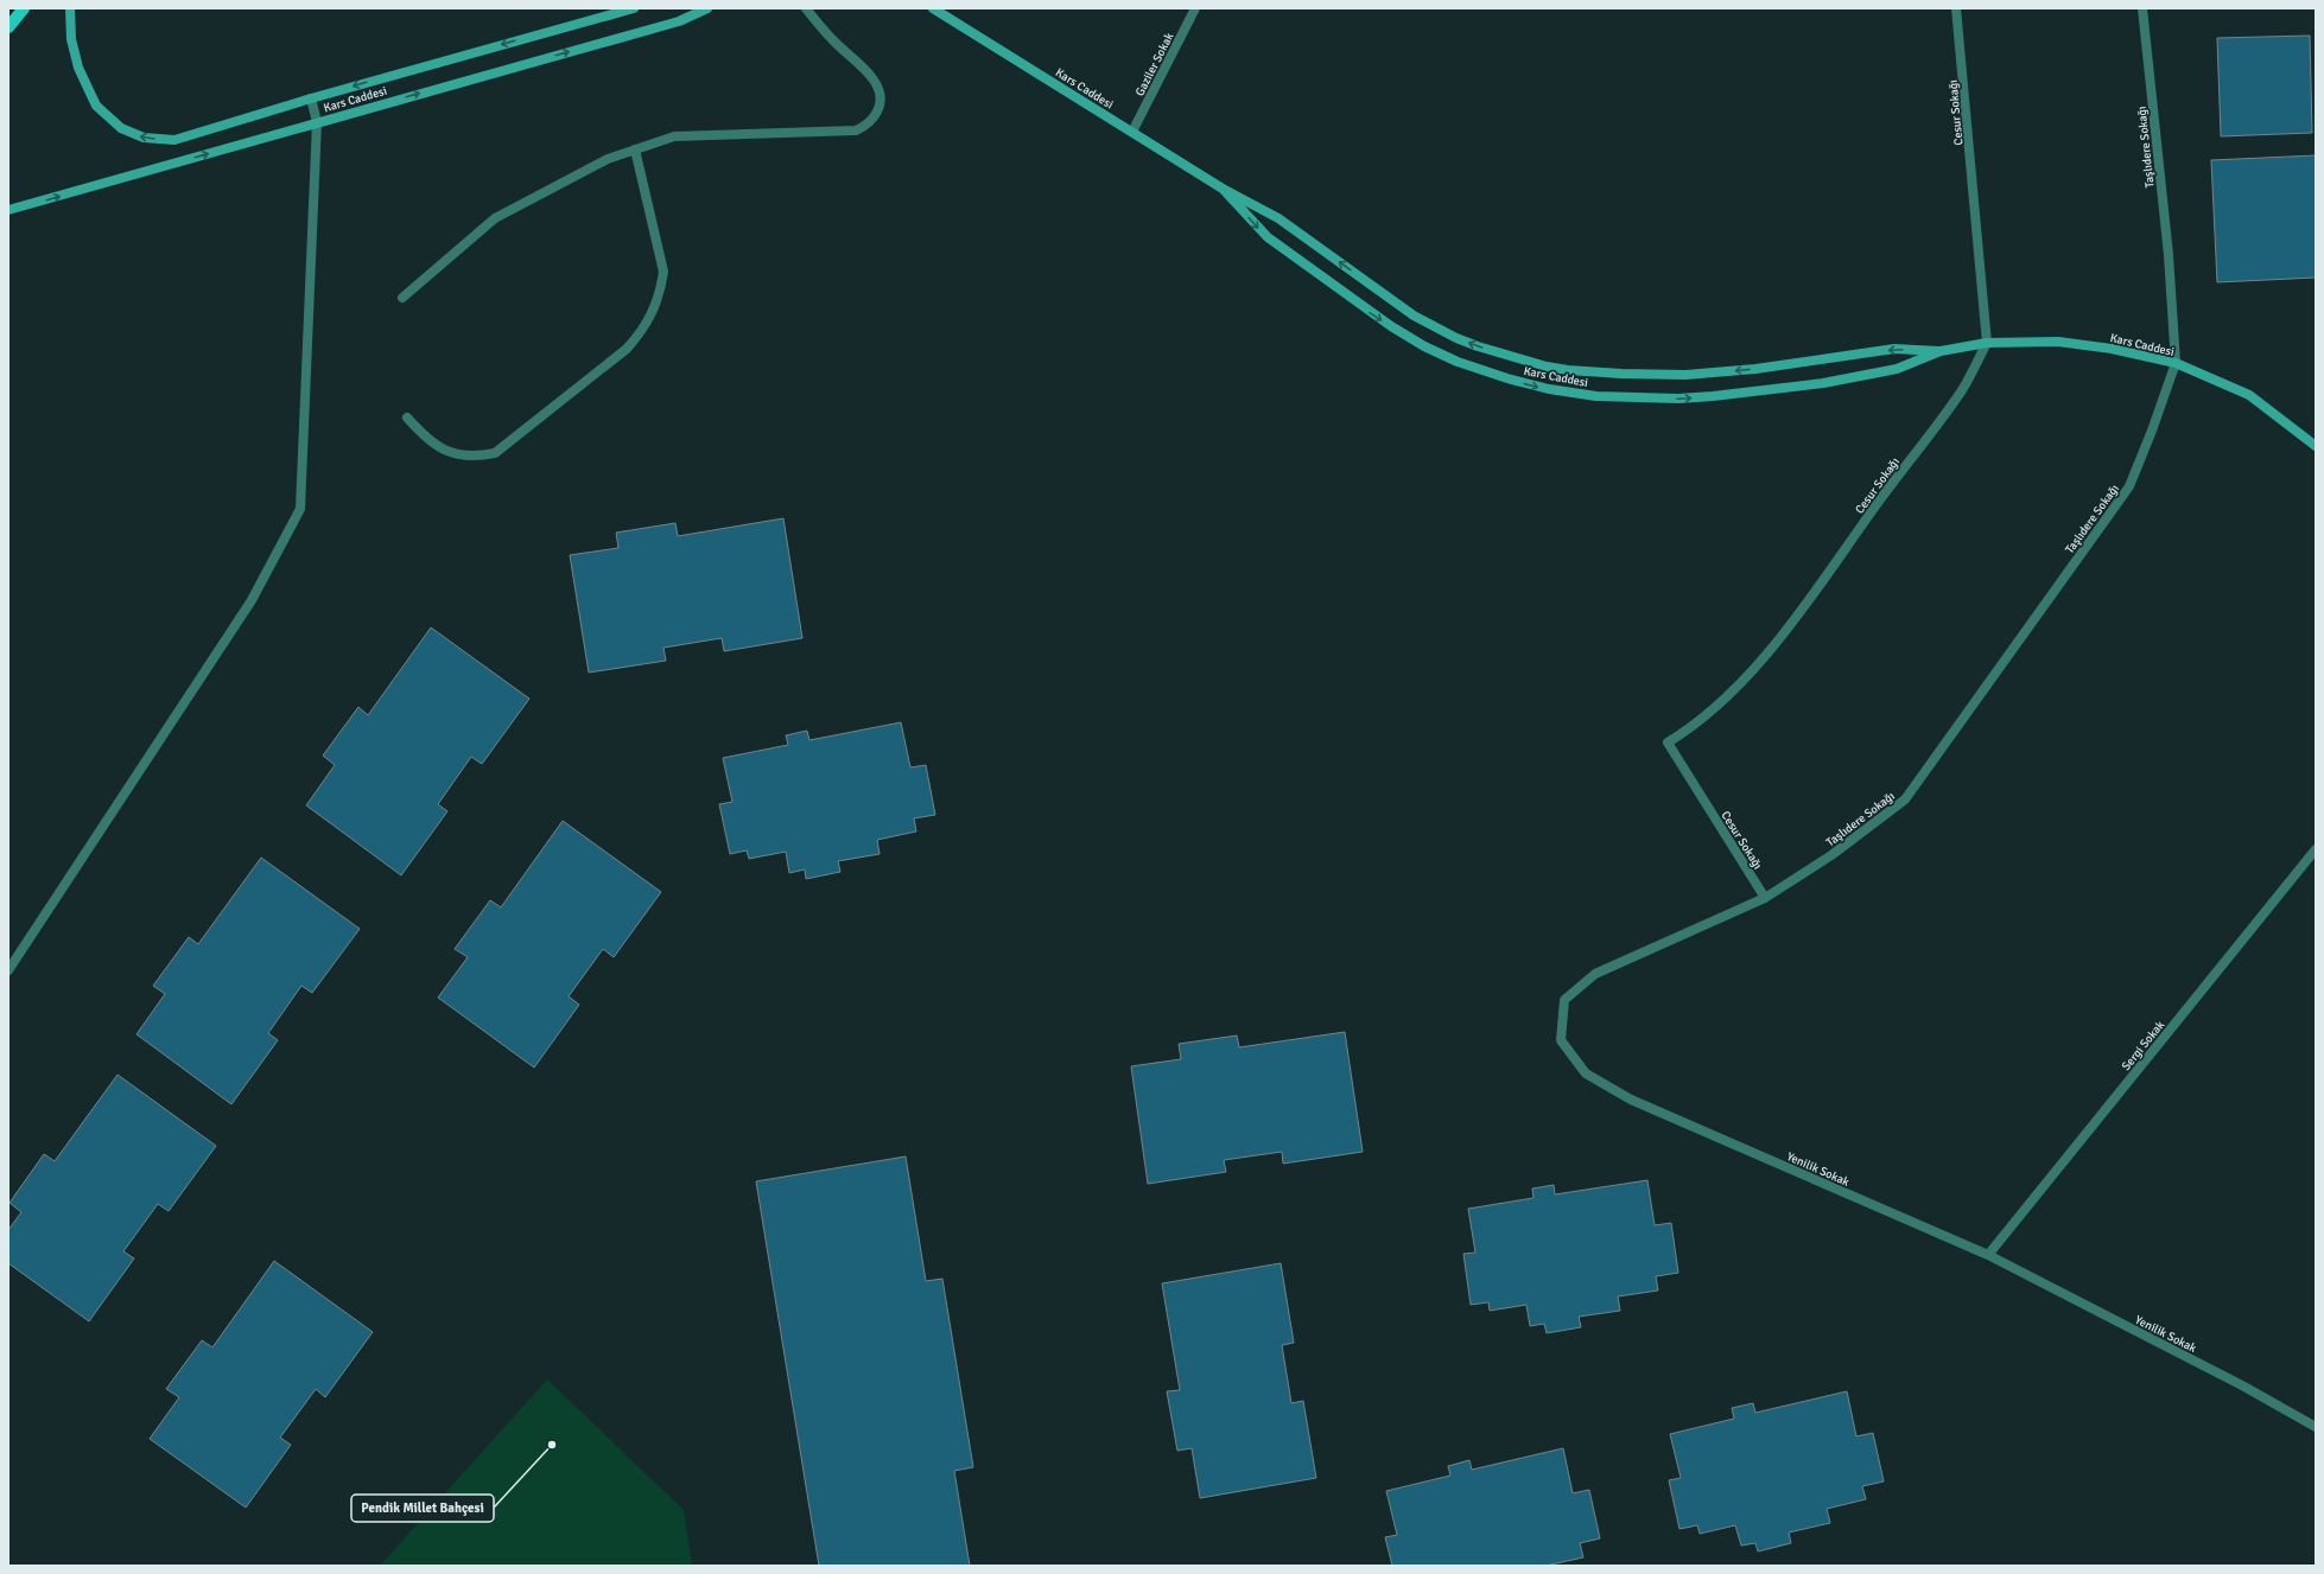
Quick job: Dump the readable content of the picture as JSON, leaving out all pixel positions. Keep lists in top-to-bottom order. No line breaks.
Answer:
{"streets":{"street":["Gaziler Sokak","Kars Caddesi","Cesur Sokağı","Taşlıdere Sokağı","Sergi Sokak","Yenilik Sokak"]},"crossings":[["Gaziler Sokak","Kars Caddesi"],["Kars Caddesi","Cesur Sokağı"],["Kars Caddesi","Taşlıdere Sokağı"],["Cesur Sokağı","Taşlıdere Sokağı"],["Cesur Sokağı","Yenilik Sokak"],["Taşlıdere Sokağı","Yenilik Sokak"],["Sergi Sokak","Yenilik Sokak"]],"places":["Pendik Millet Bahçesi"]}
